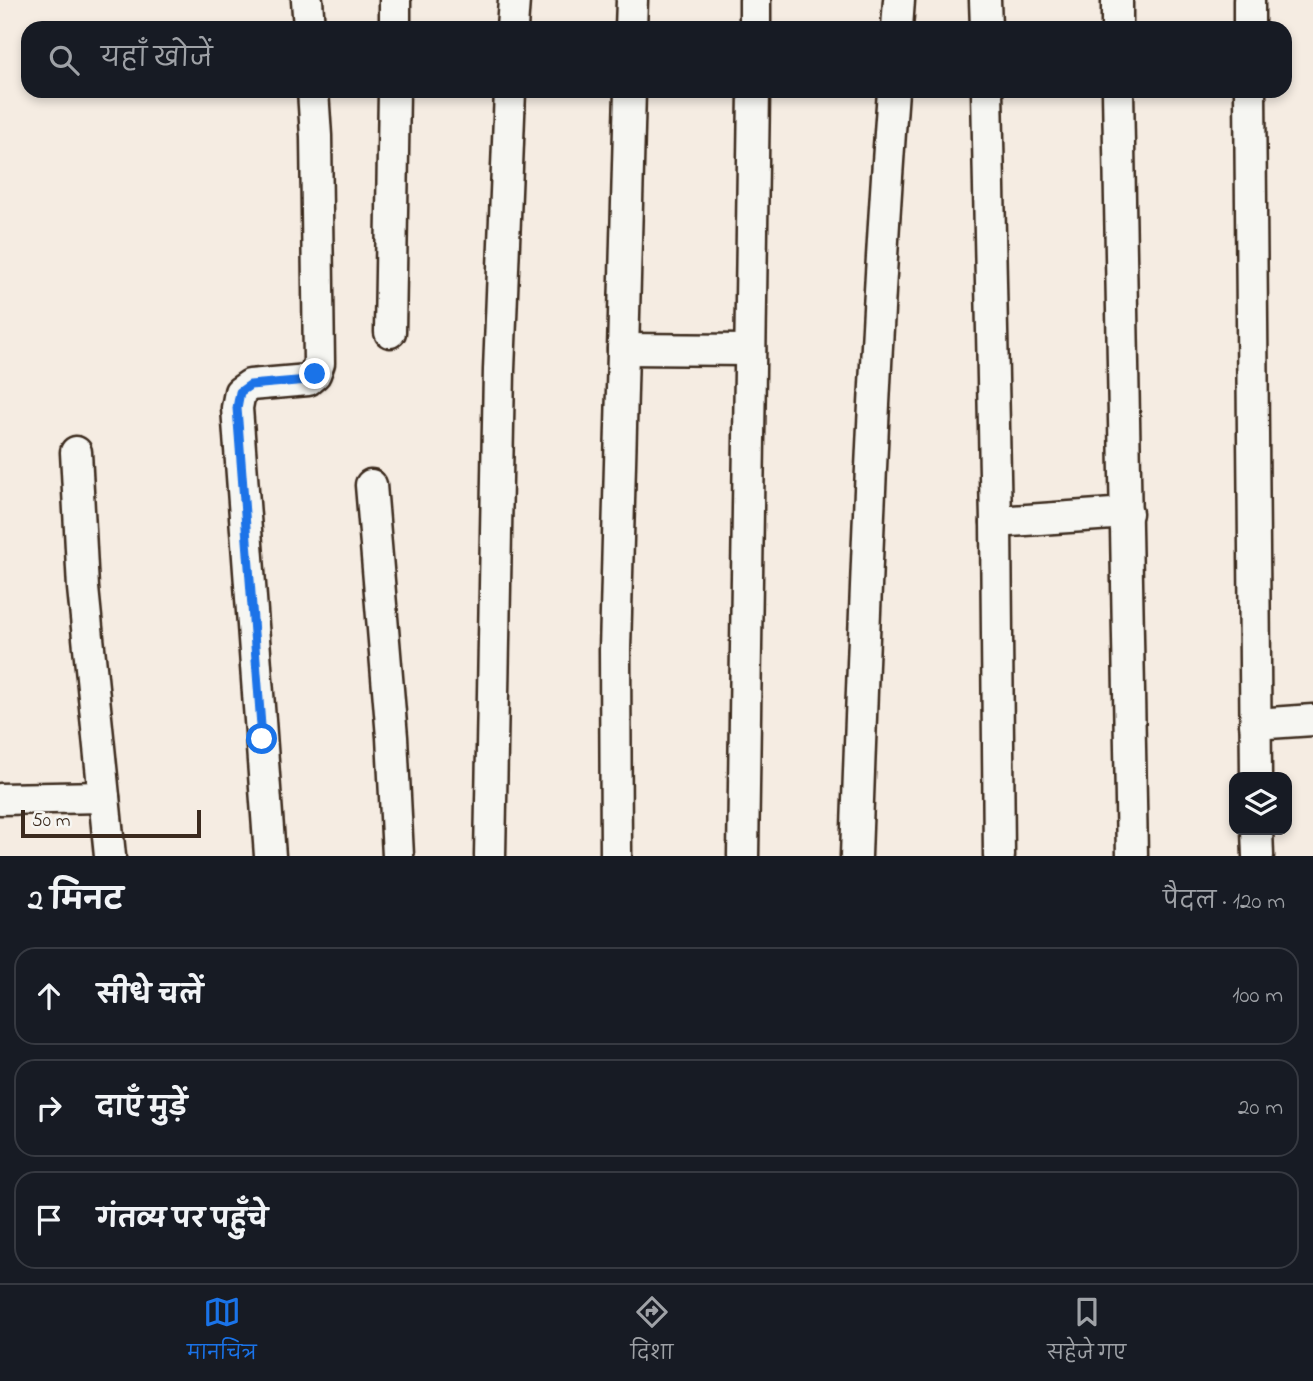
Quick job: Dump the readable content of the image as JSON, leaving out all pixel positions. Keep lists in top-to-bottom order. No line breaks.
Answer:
{"scale_bar":"50 m","page":{"search":"यहाँ खोजें","scale":"50 m","heading":["2 मिनट","पैदल · 120 m"],"list":[["सीधे चलें","100 m"],["दाएँ मुड़ें","20 m"],"गंतव्य पर पहुँचे"],"nav":["मानचित्र","दिशा","सहेजे गए"]}}
